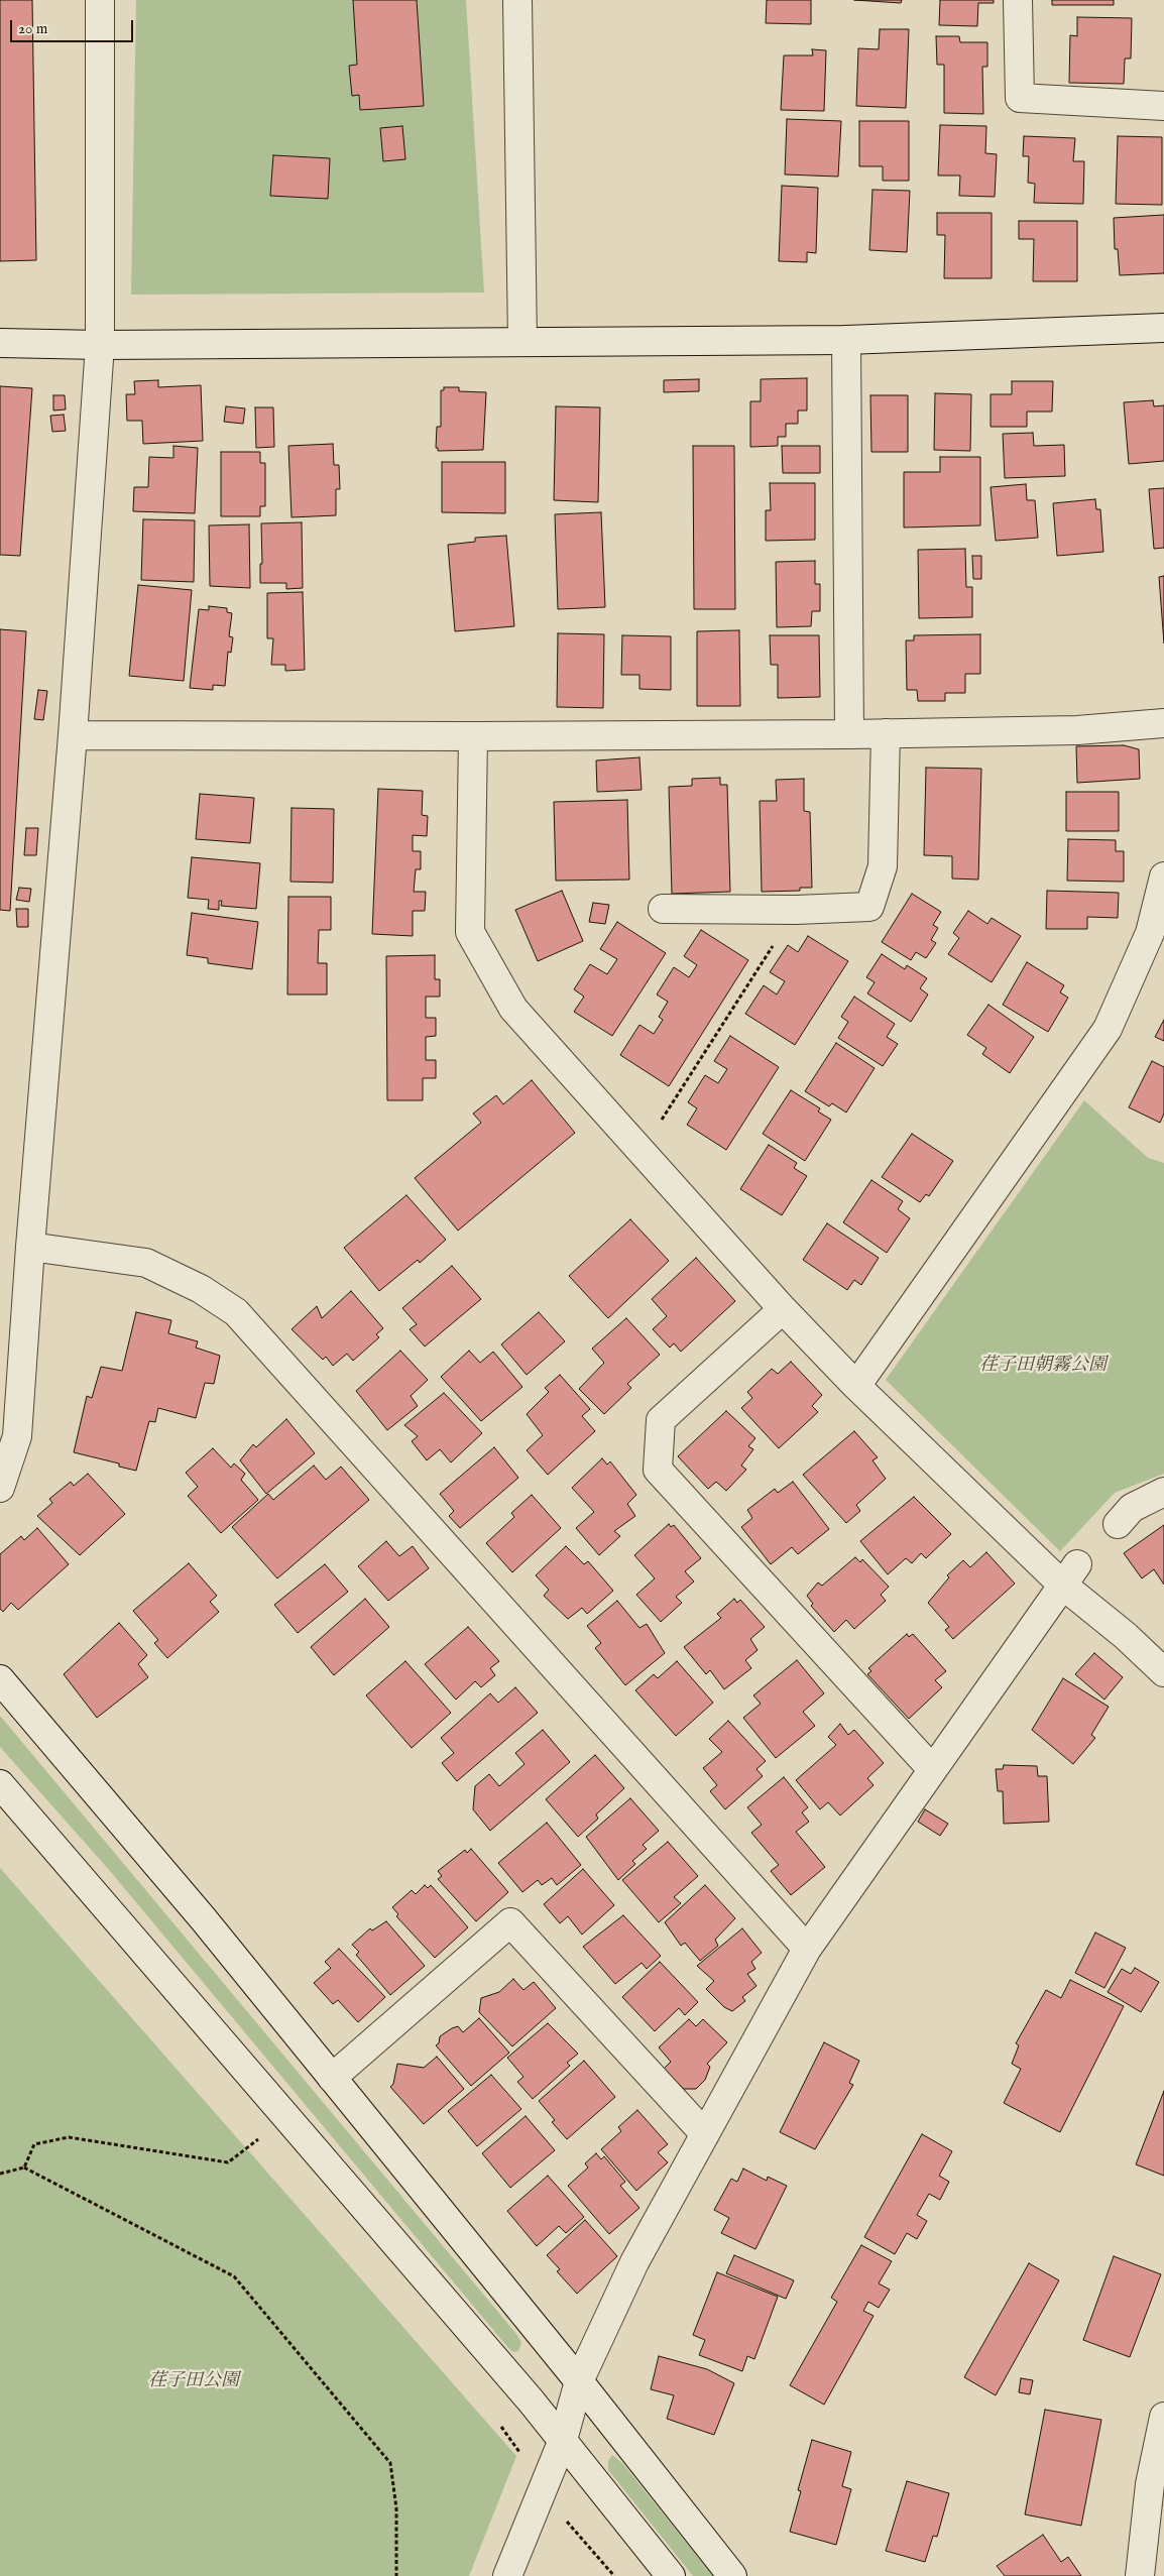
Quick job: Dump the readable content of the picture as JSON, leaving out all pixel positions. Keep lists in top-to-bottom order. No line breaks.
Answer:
{"parks":["荏子田朝霧公園","荏子田公園"],"scale_bar":"20 m"}
